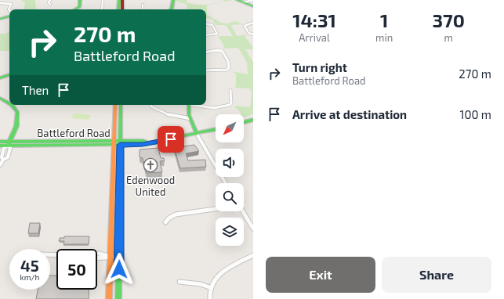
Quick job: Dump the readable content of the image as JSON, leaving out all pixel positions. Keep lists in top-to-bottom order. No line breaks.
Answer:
{"streets":{"street":["Battleford Road"]},"places":{"church":["Edenwood United"]},"north":"bottom left","page":{"eta":["14:31","Arrival","1","min","370","m"],"turn":["270 m","Battleford Road"],"list":[{"name":"Turn right","note":"Battleford Road","value":"270 m"},{"name":"Arrive at destination","value":"100 m"}],"then":"Then","speed":"45 km/h","limit":"50","buttons":["Exit","Share"]}}
